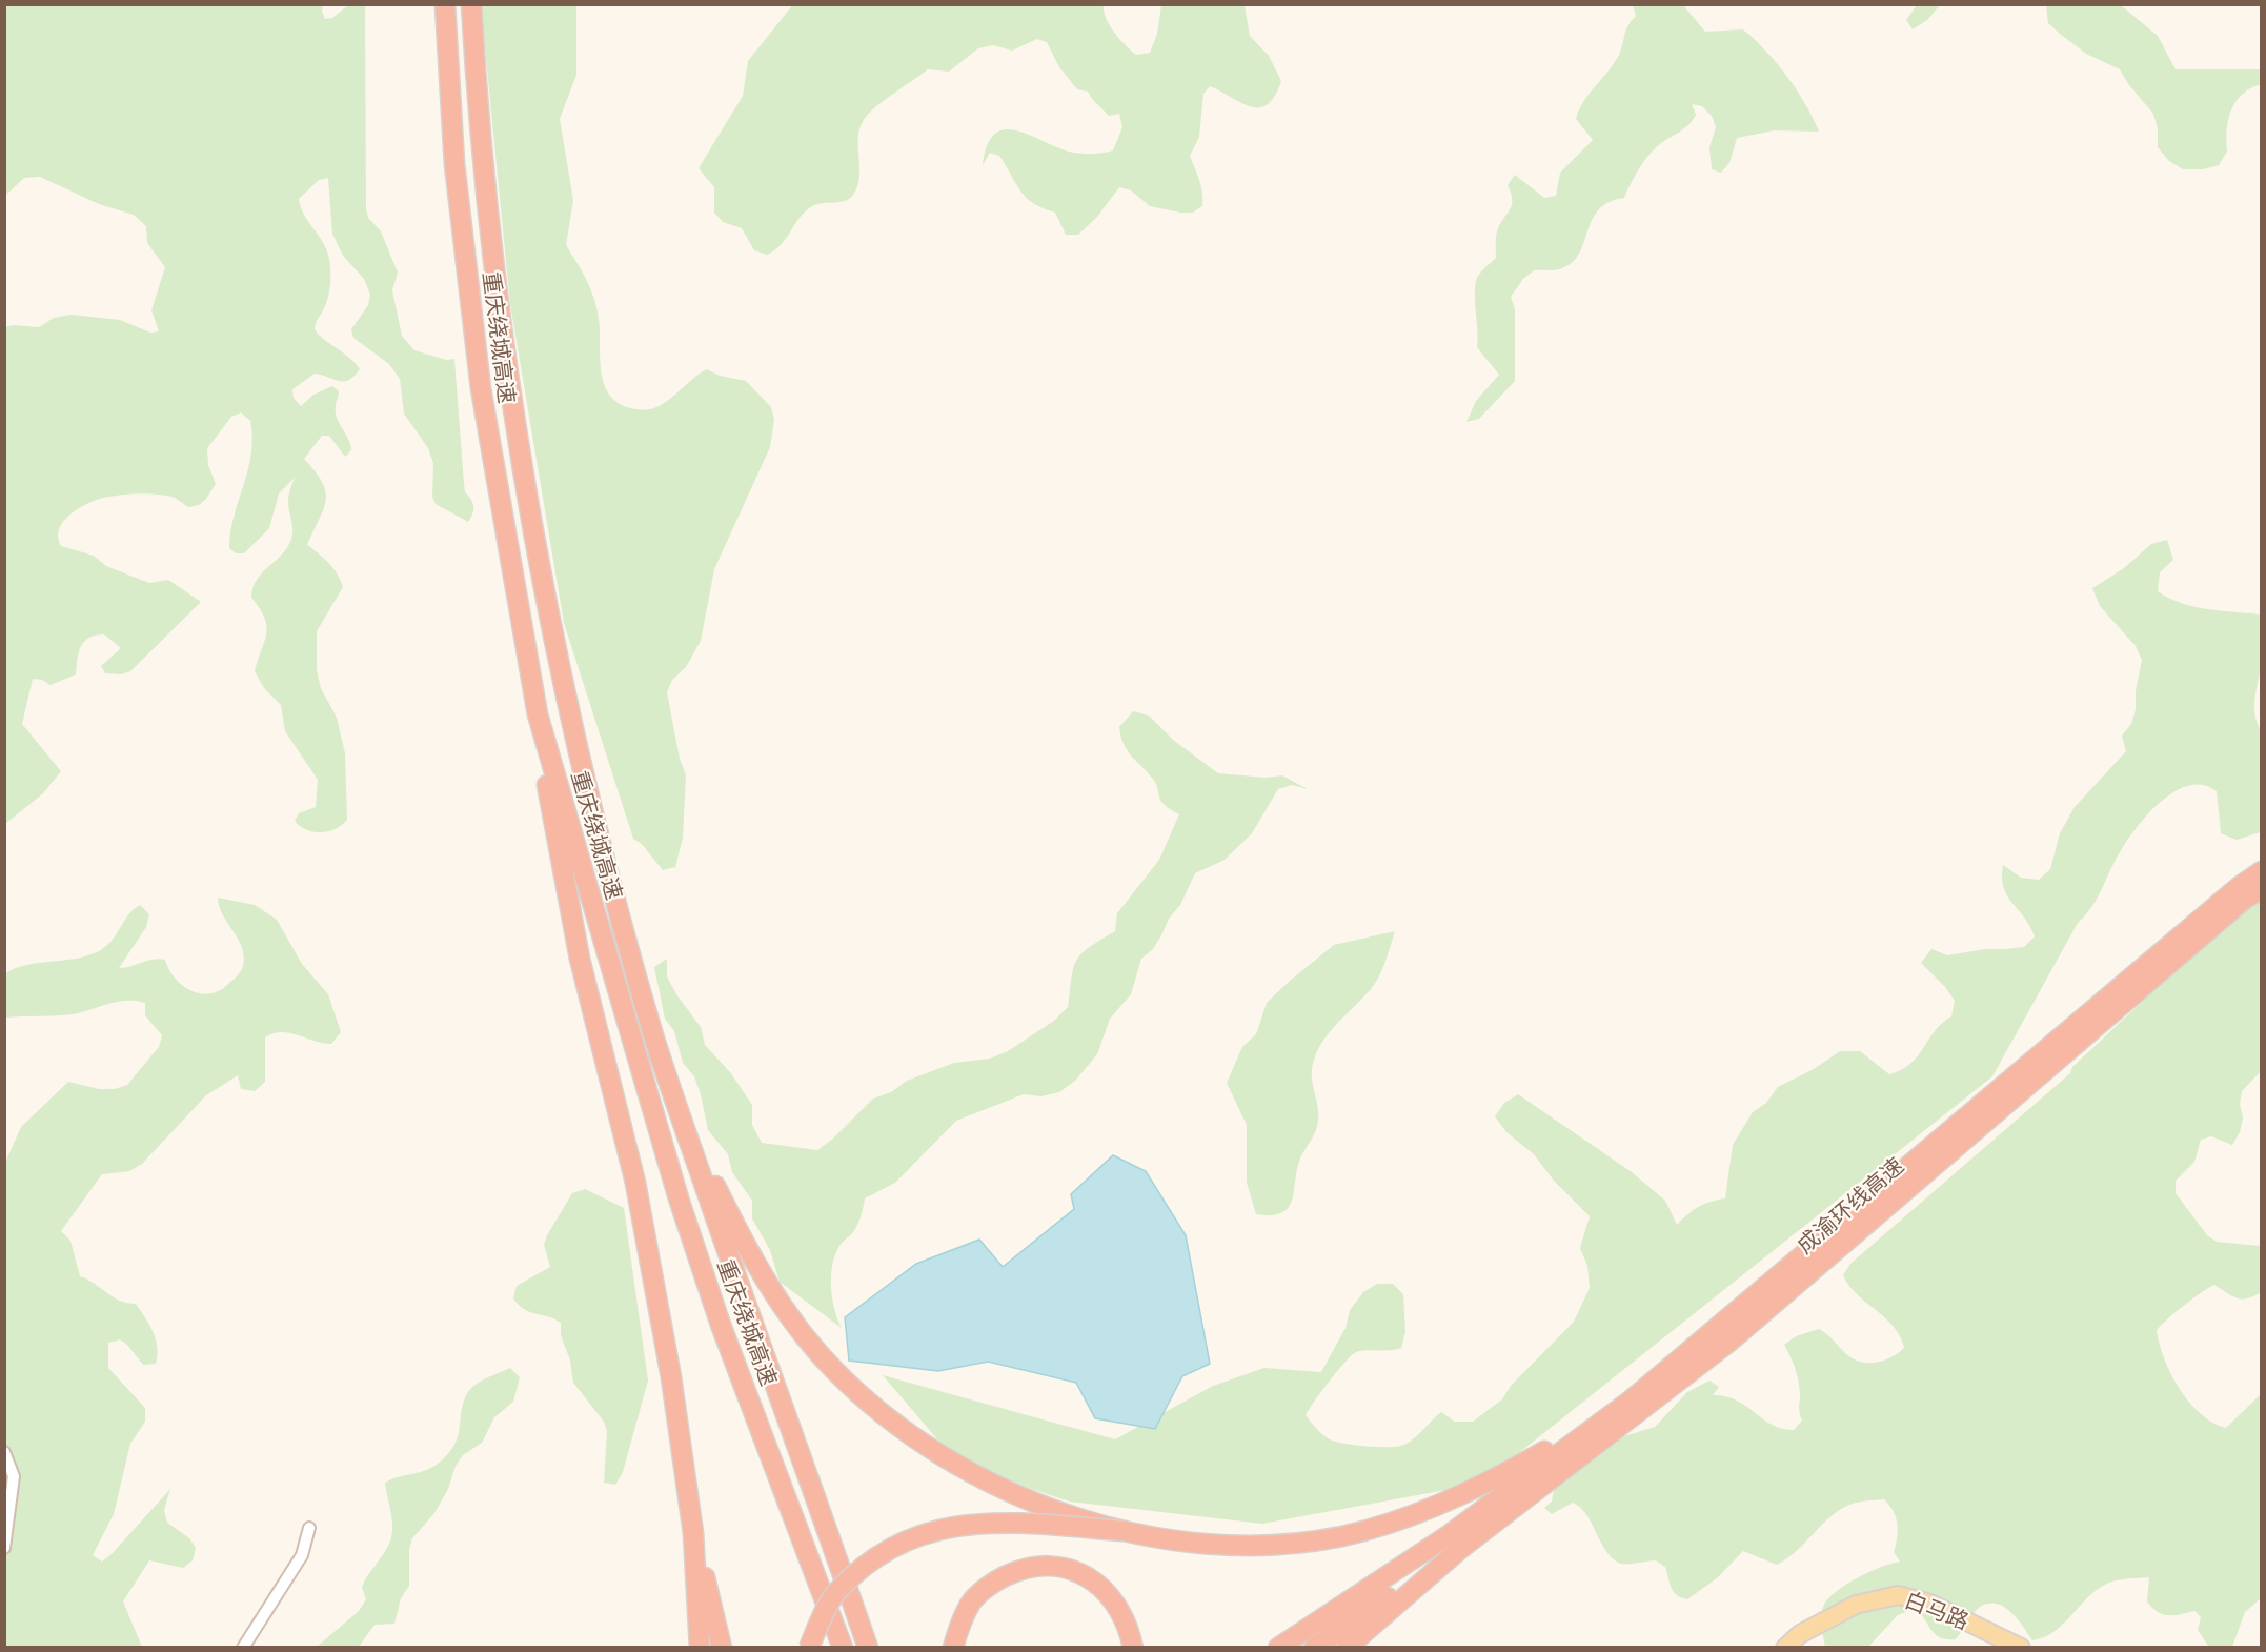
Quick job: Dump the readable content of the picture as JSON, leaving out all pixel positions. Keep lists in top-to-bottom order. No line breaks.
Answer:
{"streets":{"highway":["重庆绕城高速","成渝环线高速"],"main road":["白马路"]}}
